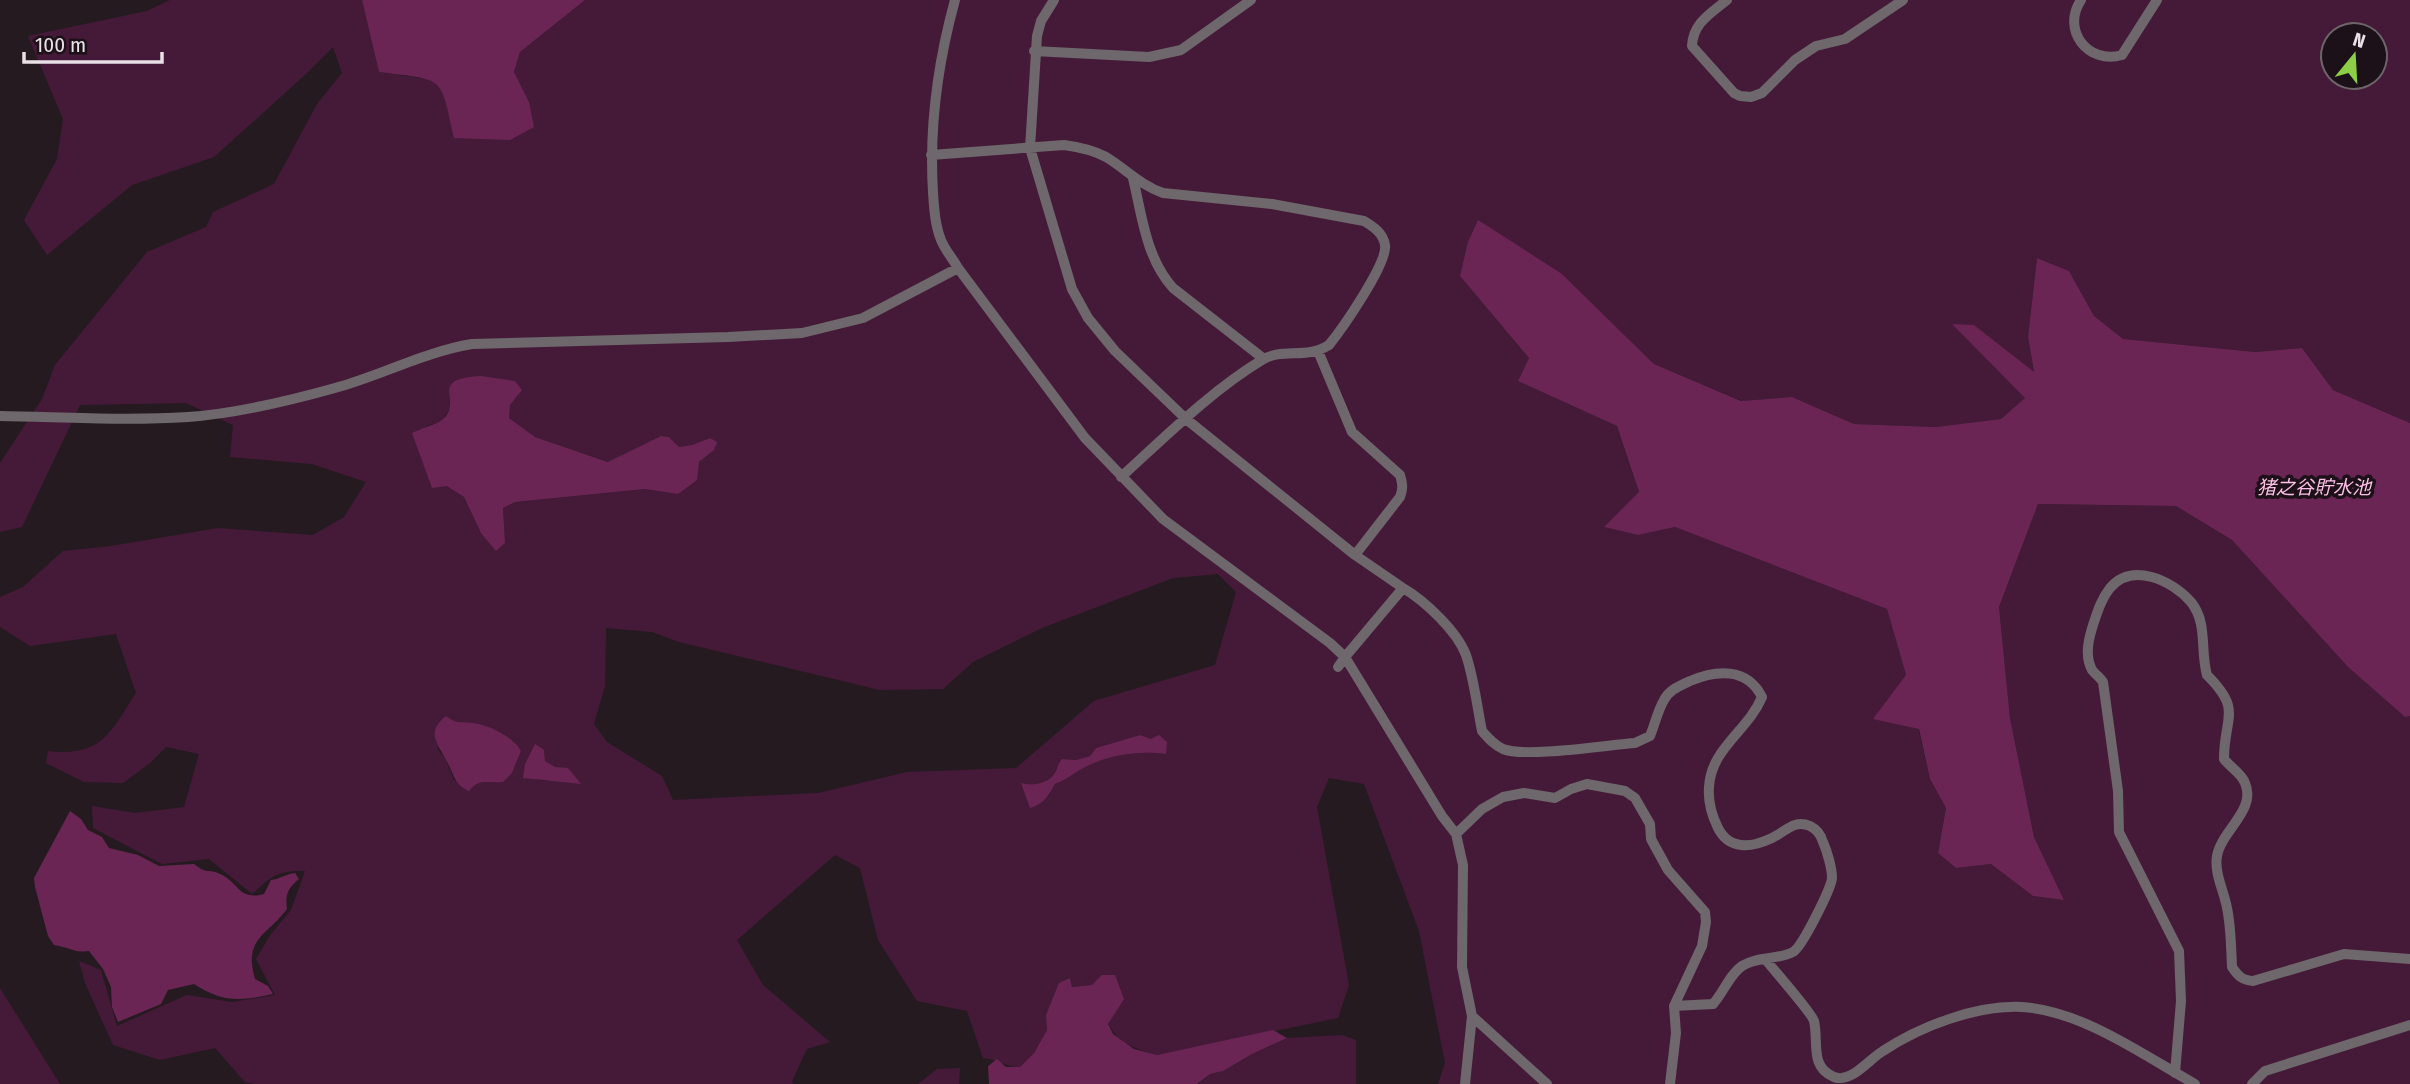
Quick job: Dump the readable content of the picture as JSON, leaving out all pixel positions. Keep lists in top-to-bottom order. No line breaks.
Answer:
{"water":["猪之谷貯水池"],"scale_bar":"100 m","north":"top"}
